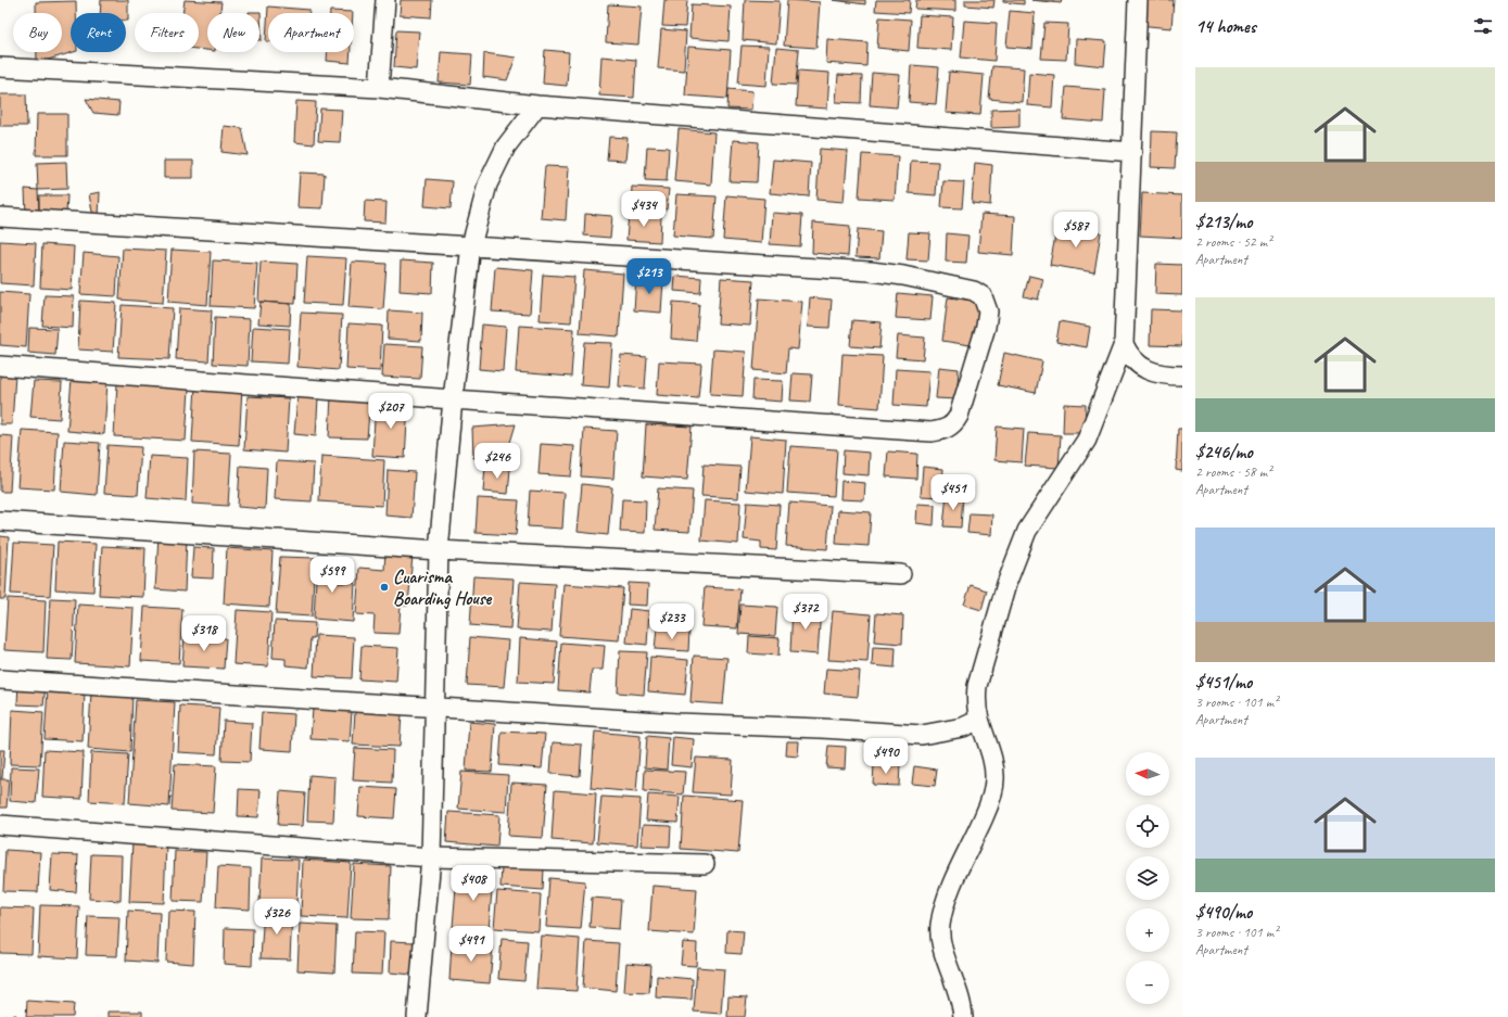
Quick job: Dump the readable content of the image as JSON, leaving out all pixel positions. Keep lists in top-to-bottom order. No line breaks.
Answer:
{"places":["Cuarisma Boarding House"],"north":"left","page":{"heading":"14 homes","chip":["Buy","Rent","Filters","New","Apartment"],"list":[{"name":"$213/mo","note":"2 rooms · 52 m² · Apartment"},{"name":"$246/mo","note":"2 rooms · 58 m² · Apartment"},{"name":"$451/mo","note":"3 rooms · 101 m² · Apartment"},{"name":"$490/mo","note":"3 rooms · 101 m² · Apartment"}],"price":["$434","$587","$213","$207","$246","$451","$599","$372","$233","$318","$490","$408","$326","$491"],"map_buttons":["+","−"]}}
